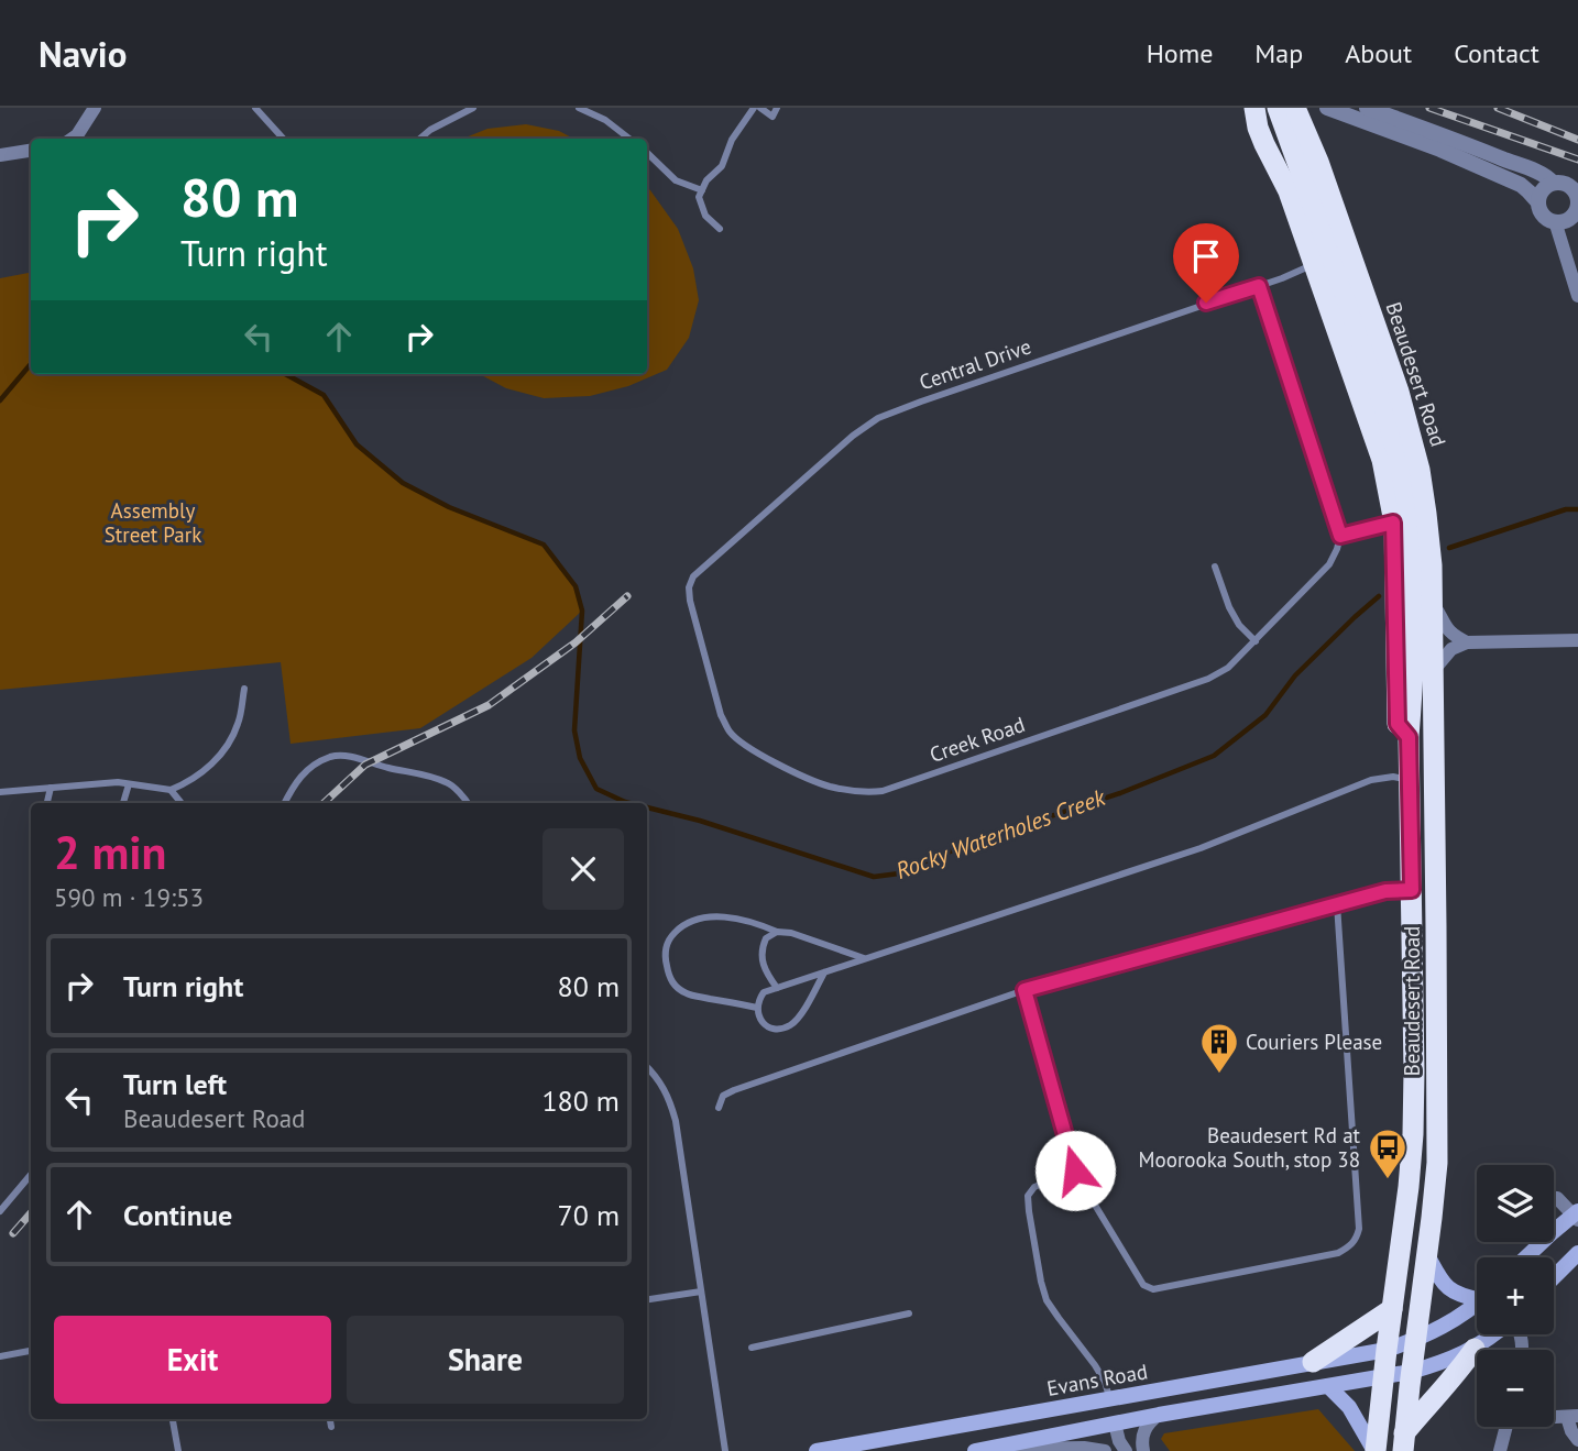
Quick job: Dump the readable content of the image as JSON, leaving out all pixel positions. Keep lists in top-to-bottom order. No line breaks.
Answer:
{"streets":{"highway":["Beaudesert Road"],"main road":["Evans Road"],"lane":["Central Drive","Creek Road"]},"crossings":[["Central Drive","Creek Road"],["Beaudesert Road","Evans Road"]],"water":["Rocky Waterholes Creek"],"parks":["Assembly Street Park"],"places":{"building":["Couriers Please"],"bus stop":["Beaudesert Rd at Moorooka South, stop 38"]},"page":{"header":"Navio","nav":["Home","Map","About","Contact"],"turn":["80 m","Turn right"],"heading":["2 min","590 m · 19:53"],"list":[{"name":"Turn right","value":"80 m"},{"name":"Turn left","note":"Beaudesert Road","value":"180 m"},{"name":"Continue","value":"70 m"}],"map_buttons":["+","−"],"buttons":["Exit","Share"]}}
